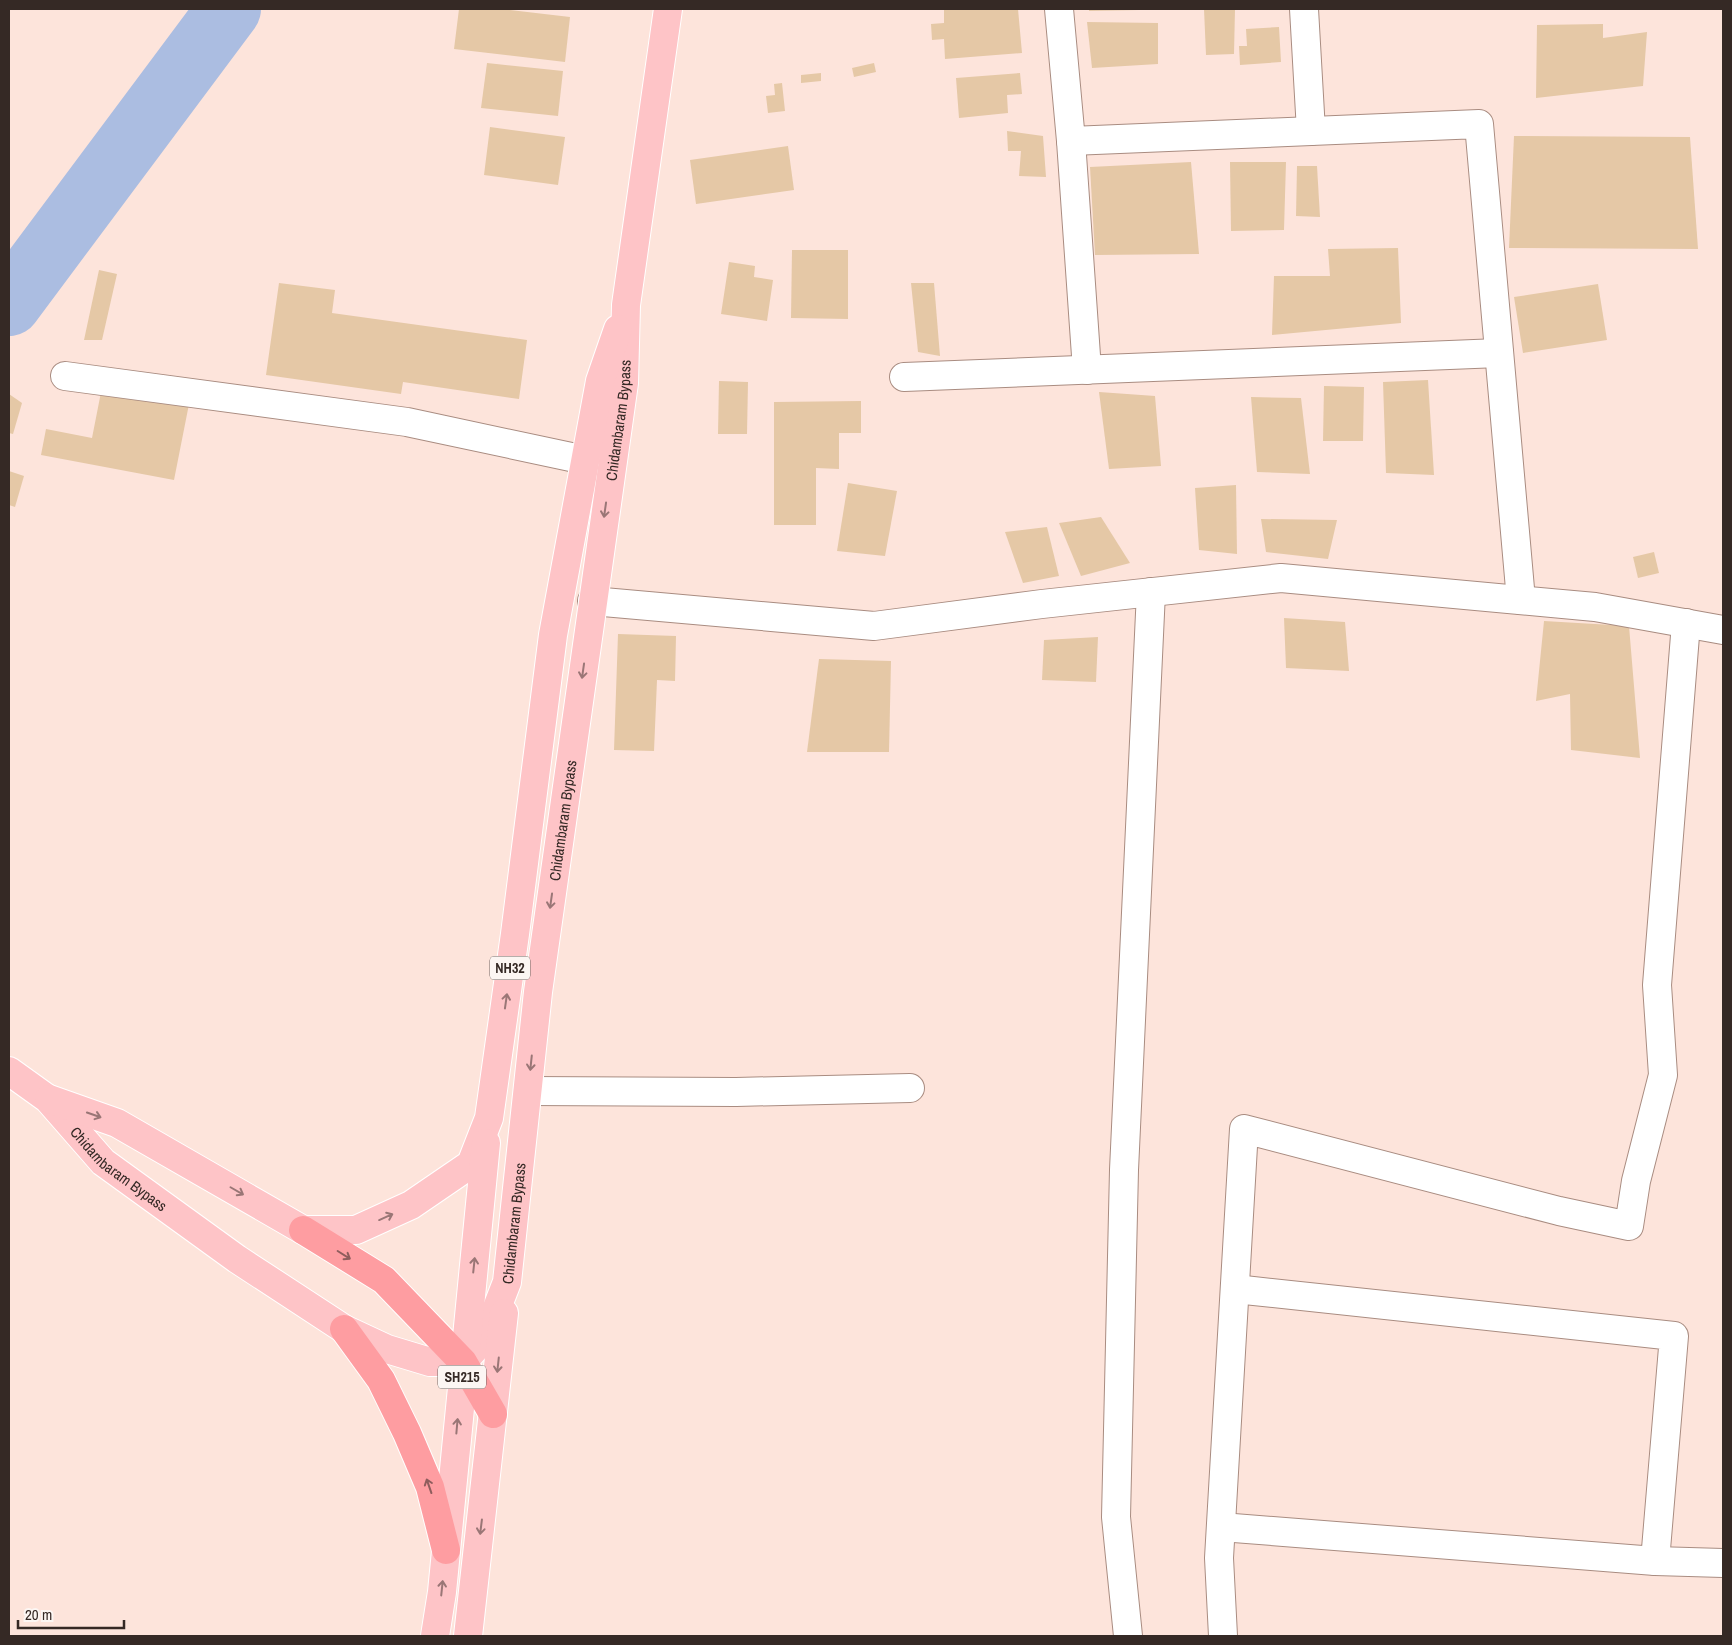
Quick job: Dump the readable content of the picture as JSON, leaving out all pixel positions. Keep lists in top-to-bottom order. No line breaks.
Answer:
{"streets":{"main road":["Chidambaram Bypass","NH32","SH215"]},"crossings":[["Chidambaram Bypass","SH215"]],"scale_bar":"20 m"}
